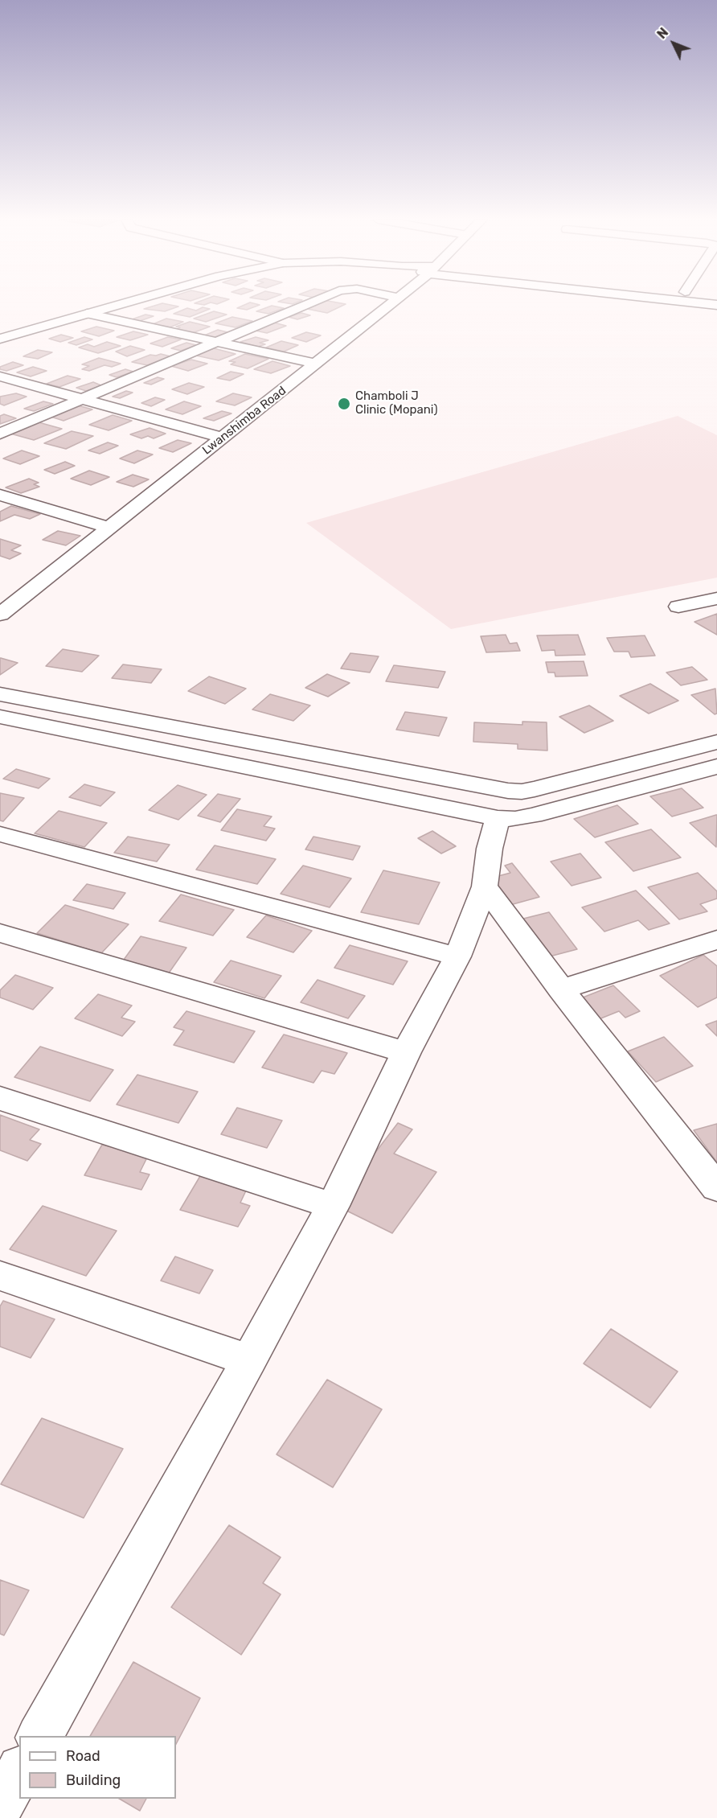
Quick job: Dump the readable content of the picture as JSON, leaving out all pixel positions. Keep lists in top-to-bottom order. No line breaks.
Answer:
{"streets":{"street":["Lwanshimba Road"]},"places":["Chamboli J Clinic (Mopani)"],"legend":["Road","Building"],"north":"top left"}
